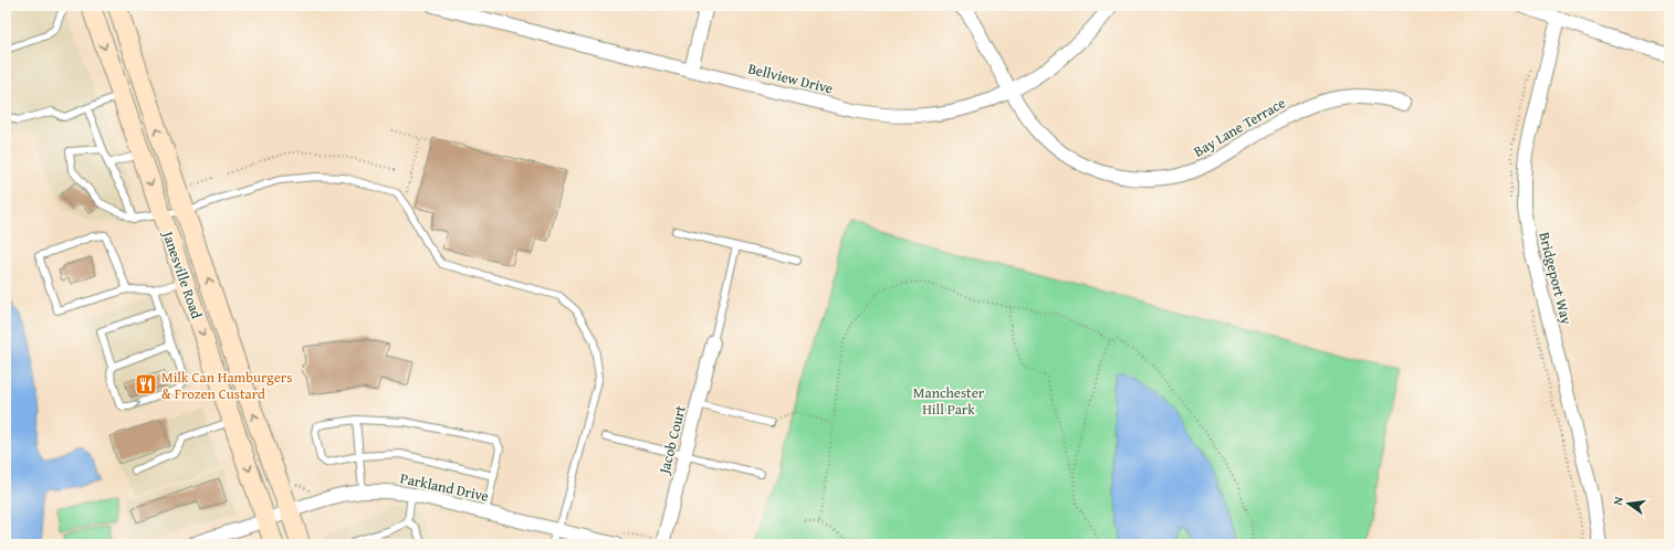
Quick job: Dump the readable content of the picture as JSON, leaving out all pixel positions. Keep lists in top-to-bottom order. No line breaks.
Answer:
{"streets":{"main road":["Janesville Road"],"street":["Bellview Drive","Bay Lane Terrace","Bridgeport Way","Jacob Court","Parkland Drive"]},"crossings":[["Bellview Drive","Bay Lane Terrace"],["Janesville Road","Parkland Drive"]],"parks":["Manchester Hill Park"],"places":{"restaurant":["Milk Can Hamburgers & Frozen Custard"]},"north":"left"}
